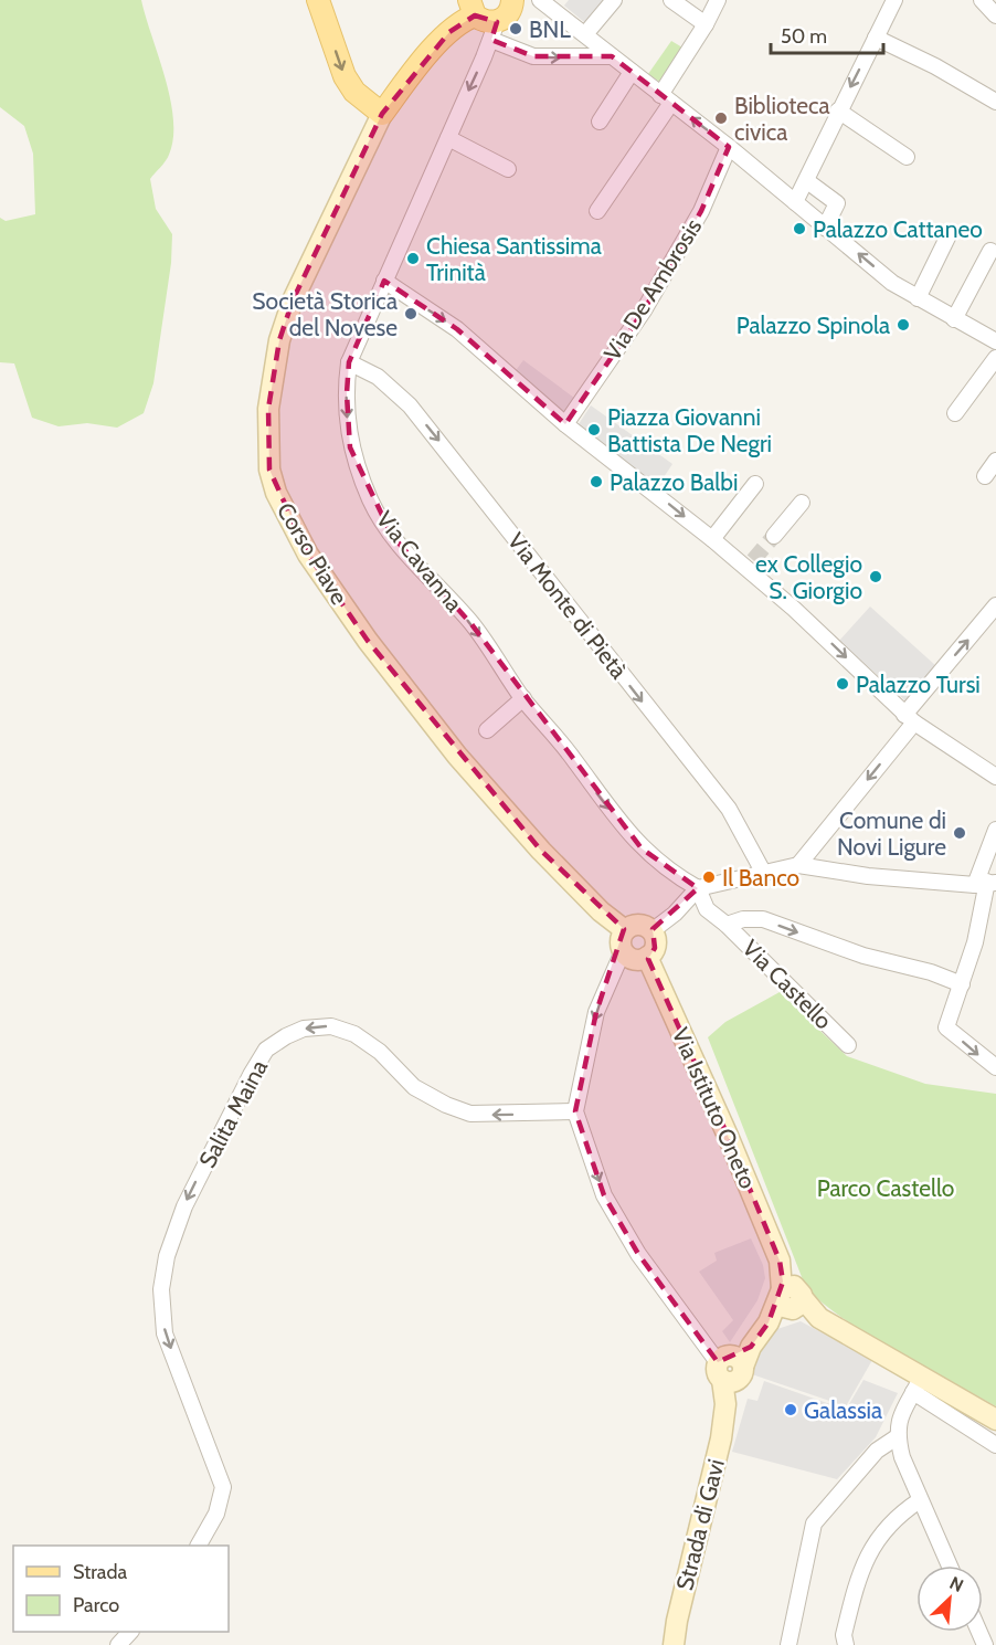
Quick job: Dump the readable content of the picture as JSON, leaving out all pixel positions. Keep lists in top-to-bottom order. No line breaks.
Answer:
{"streets":{"main road":["Corso Piave","Via Istituto Oneto","Strada di Gavi"],"street":["Via De Ambrosis","Via Cavanna","Via Monte di Pietà","Via Castello","Salita Maina"]},"crossings":[["Corso Piave","Via Cavanna"],["Corso Piave","Via Istituto Oneto"],["Via Cavanna","Via Monte di Pietà"],["Via Cavanna","Via Castello"]],"one_way":["Via Cavanna"],"parks":["Parco Castello"],"places":["BNL","Biblioteca civica","Palazzo Cattaneo","Chiesa Santissima Trinità","Società Storica del Novese","Palazzo Spinola","Piazza Giovanni Battista De Negri","Palazzo Balbi","ex Collegio S. Giorgio","Palazzo Tursi","Comune di Novi Ligure","Il Banco","Galassia"],"legend":["Strada","Parco"],"scale_bar":"50 m","north":"top right"}
